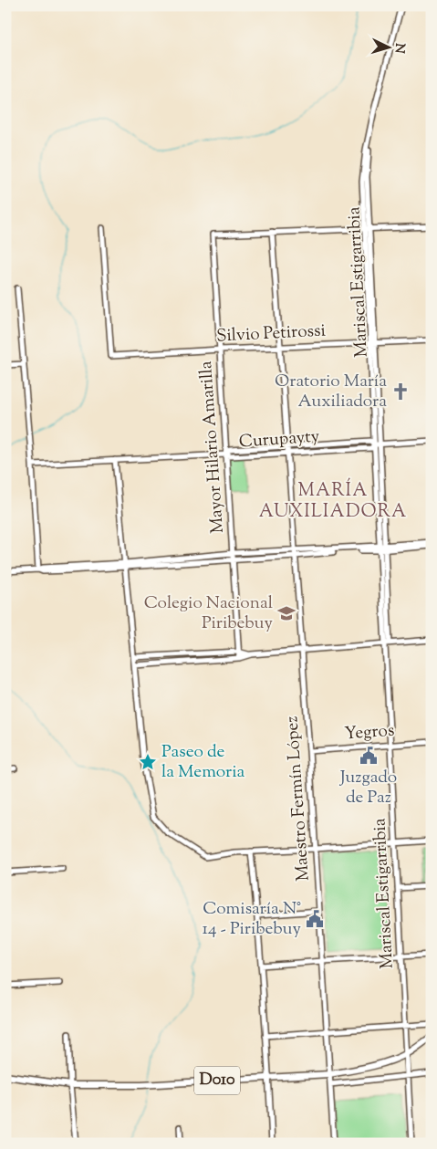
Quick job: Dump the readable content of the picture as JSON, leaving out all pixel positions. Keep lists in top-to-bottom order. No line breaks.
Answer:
{"streets":{"main road":["D010"],"street":["Mariscal Estigarribia","Silvio Petirossi","Curupayty","Mayor Hilario Amarilla","Yegros","Maestro Fermín López"]},"crossings":[["Mariscal Estigarribia","Silvio Petirossi"],["Mariscal Estigarribia","Curupayty"],["Mariscal Estigarribia","Yegros"],["Mariscal Estigarribia","D010"],["Silvio Petirossi","Mayor Hilario Amarilla"],["Silvio Petirossi","Maestro Fermín López"],["Curupayty","Mayor Hilario Amarilla"],["Curupayty","Maestro Fermín López"],["Mayor Hilario Amarilla","Maestro Fermín López"],["Yegros","Maestro Fermín López"],["Maestro Fermín López","D010"]],"districts":["MARÍA AUXILIADORA"],"places":{"church":["Oratorio María Auxiliadora"],"school or university":["Colegio Nacional Piribebuy"],"public building":["Juzgado de Paz","Comisaría N° 14 - Piribebuy"],"place":["Paseo de la Memoria"]},"north":"right"}
